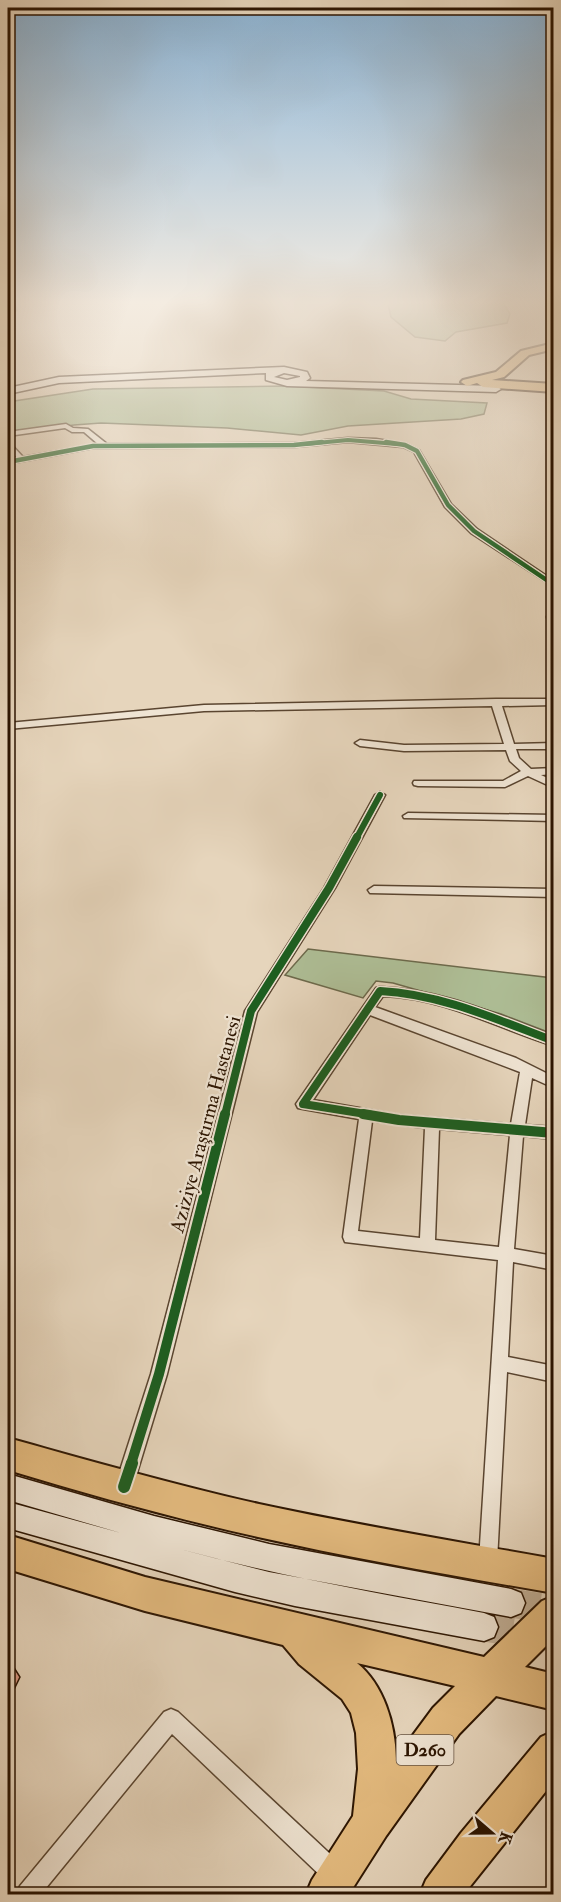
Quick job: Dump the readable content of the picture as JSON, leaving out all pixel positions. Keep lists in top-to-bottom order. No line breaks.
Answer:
{"streets":{"highway":["D260"],"street":["Aziziye Araştırma Hastanesi"]},"north":"right"}
